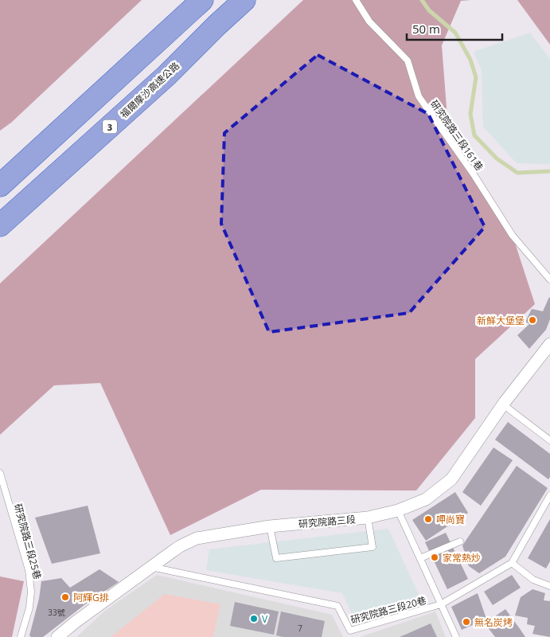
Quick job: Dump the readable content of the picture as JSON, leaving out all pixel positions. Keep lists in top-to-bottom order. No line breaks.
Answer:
{"streets":{"highway":["福爾摩沙高速公路","3"],"street":["研究院路三段"],"lane":["研究院路三段161巷","研究院路三段25巷","研究院路三段20巷"]},"crossings":[["研究院路三段","研究院路三段20巷"]],"places":["新鮮大堡堡","呷尚寶","家常熱炒","阿輝G排","V","無名炭烤"],"house_numbers":["33號","7"],"scale_bar":"50 m"}
